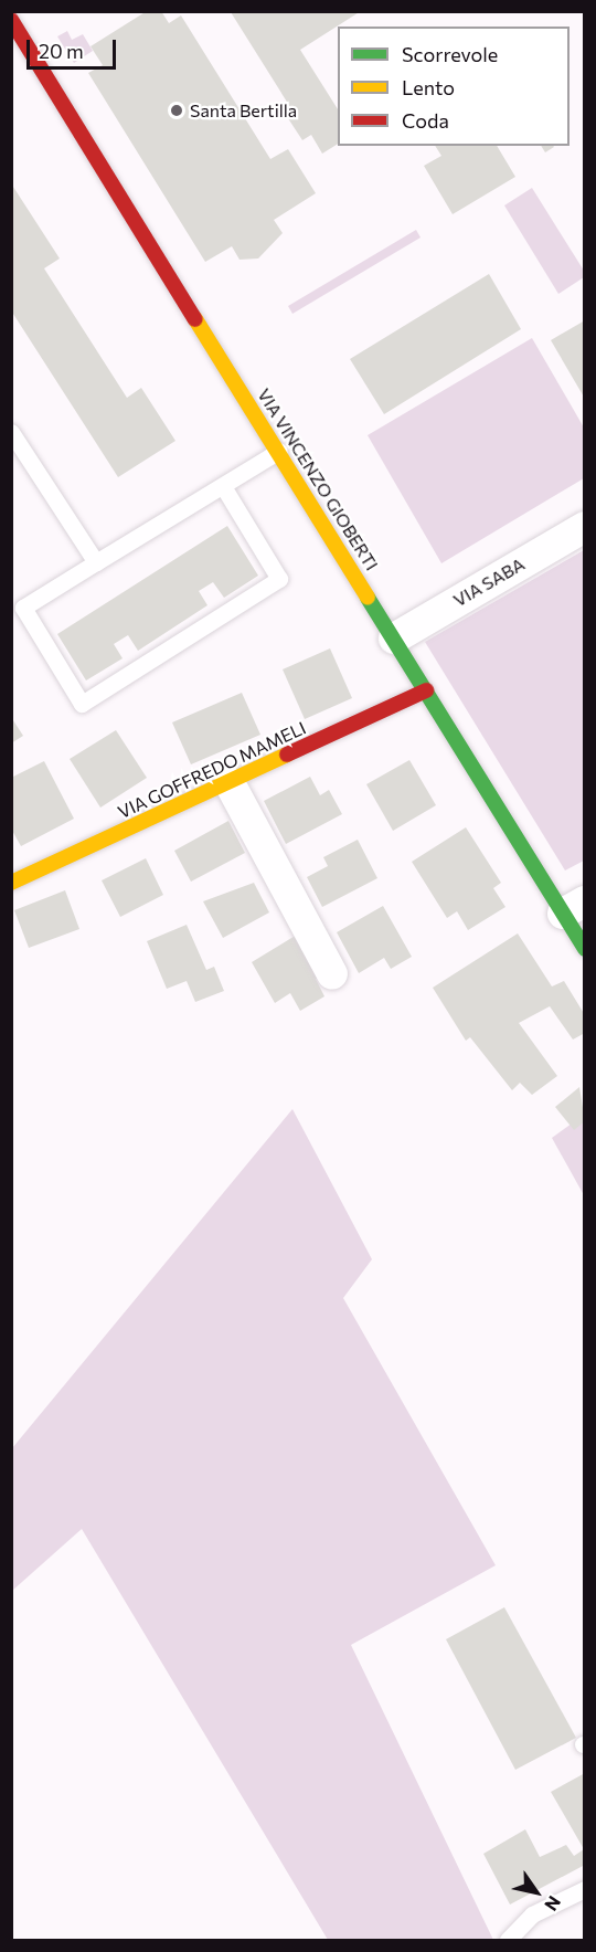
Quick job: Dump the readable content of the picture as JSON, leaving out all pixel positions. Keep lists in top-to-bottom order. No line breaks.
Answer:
{"streets":{"street":["VIA VINCENZO GIOBERTI","VIA SABA","VIA GOFFREDO MAMELI"]},"crossings":[["VIA VINCENZO GIOBERTI","VIA SABA"],["VIA VINCENZO GIOBERTI","VIA GOFFREDO MAMELI"]],"places":["Santa Bertilla"],"legend":["Scorrevole","Lento","Coda"],"scale_bar":"20 m","north":"bottom right"}
